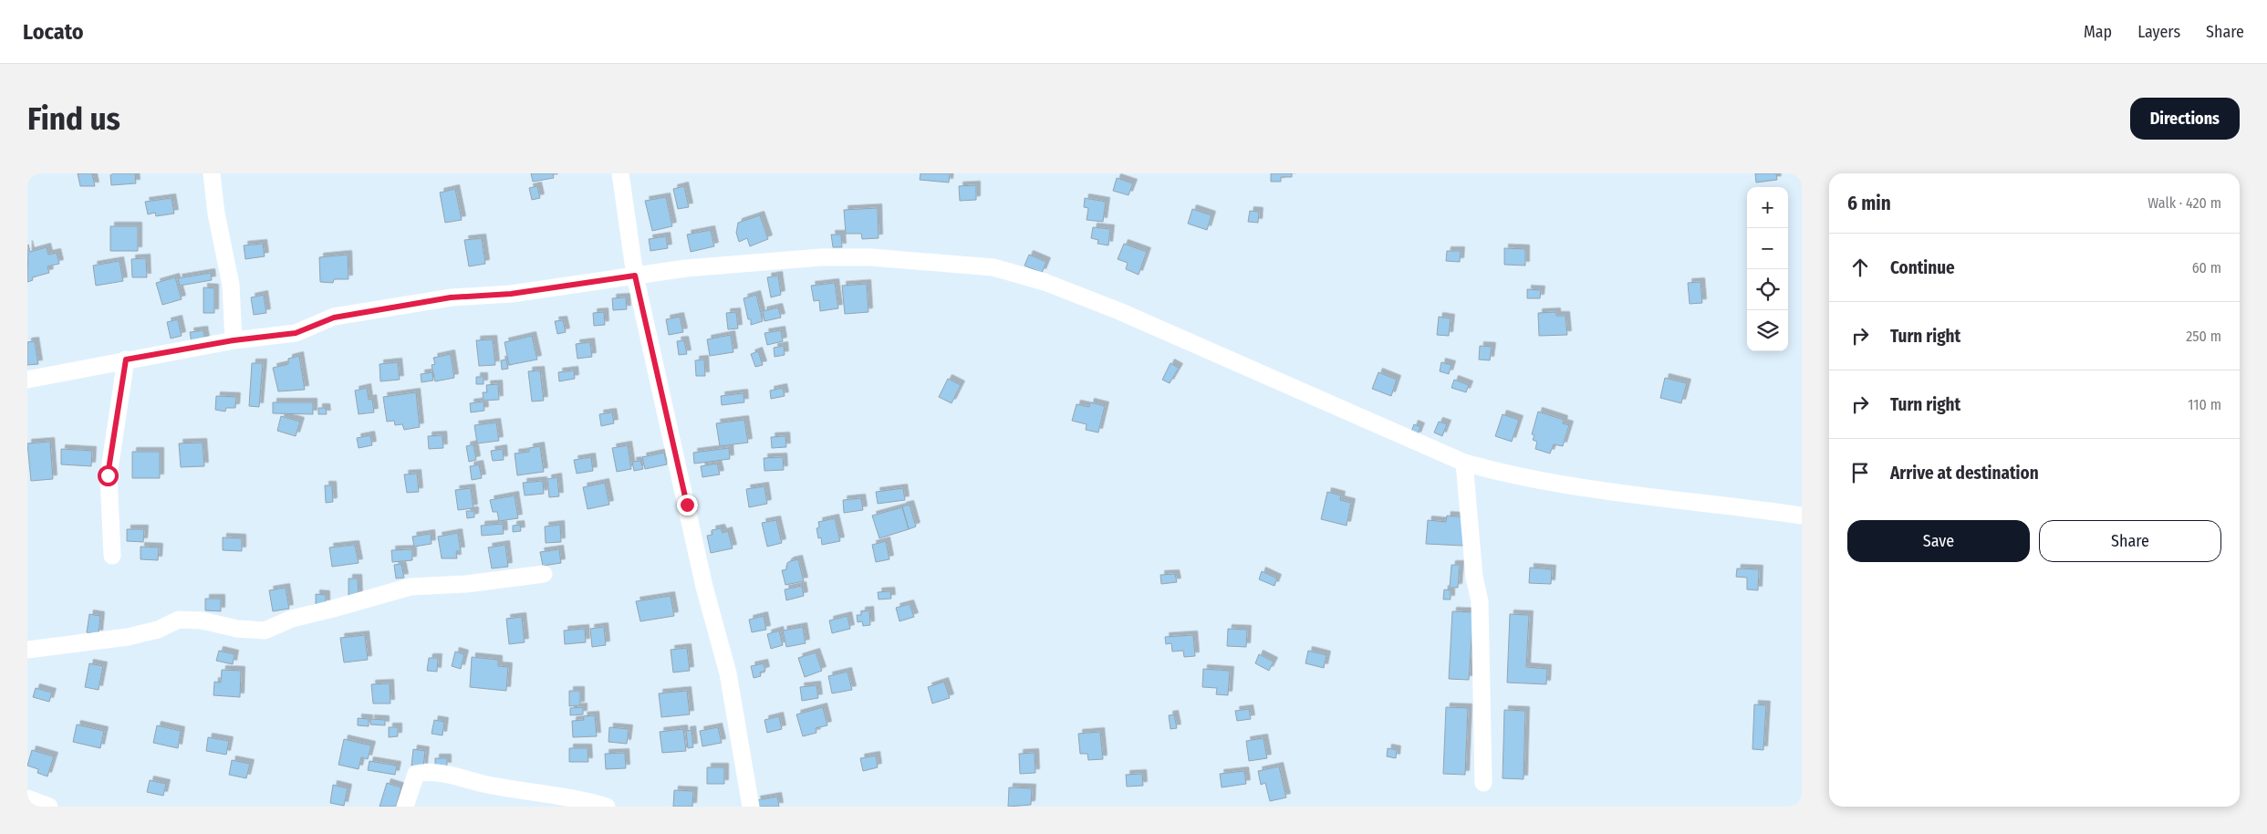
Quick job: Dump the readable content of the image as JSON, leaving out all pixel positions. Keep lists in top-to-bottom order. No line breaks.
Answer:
{"page":{"header":"Locato","nav":["Map","Layers","Share"],"buttons":["Directions",["Save","Share"]],"title":"Find us","heading":["6 min","Walk · 420 m"],"map_buttons":["+","−"],"list":[["Continue","60 m"],["Turn right","250 m"],["Turn right","110 m"],"Arrive at destination"]}}
